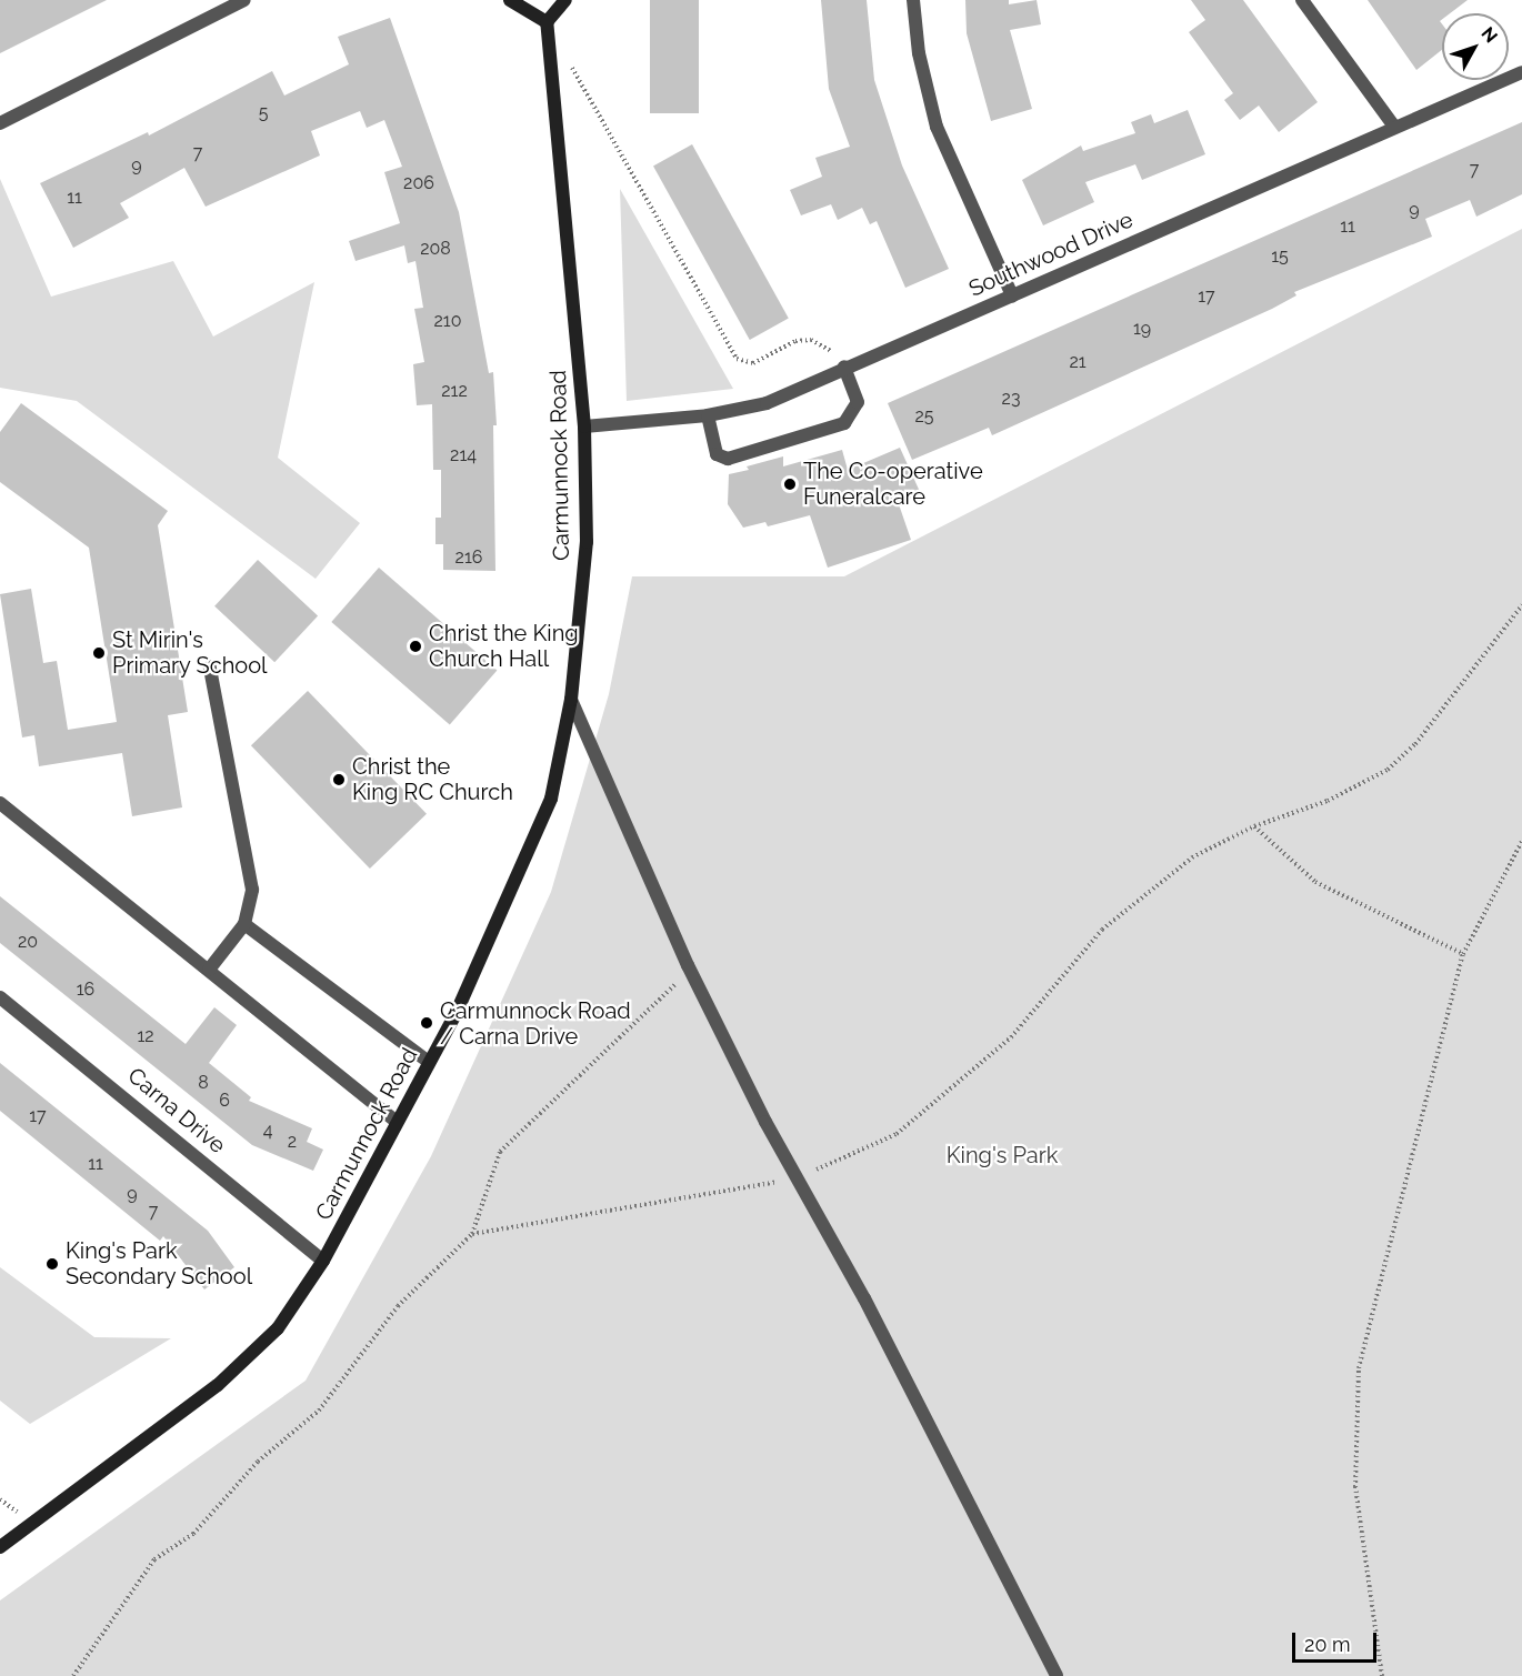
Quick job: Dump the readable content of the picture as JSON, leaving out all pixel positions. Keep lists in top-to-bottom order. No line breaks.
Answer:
{"streets":{"main road":["Carmunnock Road"],"street":["Southwood Drive","Carna Drive"]},"crossings":[["Southwood Drive","Carmunnock Road"],["Carmunnock Road","Carna Drive"]],"parks":["King's Park"],"places":["The Co-operative Funeralcare","Christ the King Church Hall","St Mirin's Primary School","Christ the King RC Church","Carmunnock Road / Carna Drive","King's Park Secondary School"],"house_numbers":["5","7","9","7","206","11","9","11","208","15","17","210","19","21","212","23","25","214","216","20","16","12","8","6","17","4","2","11","9","7"],"scale_bar":"20 m","north":"top right"}
